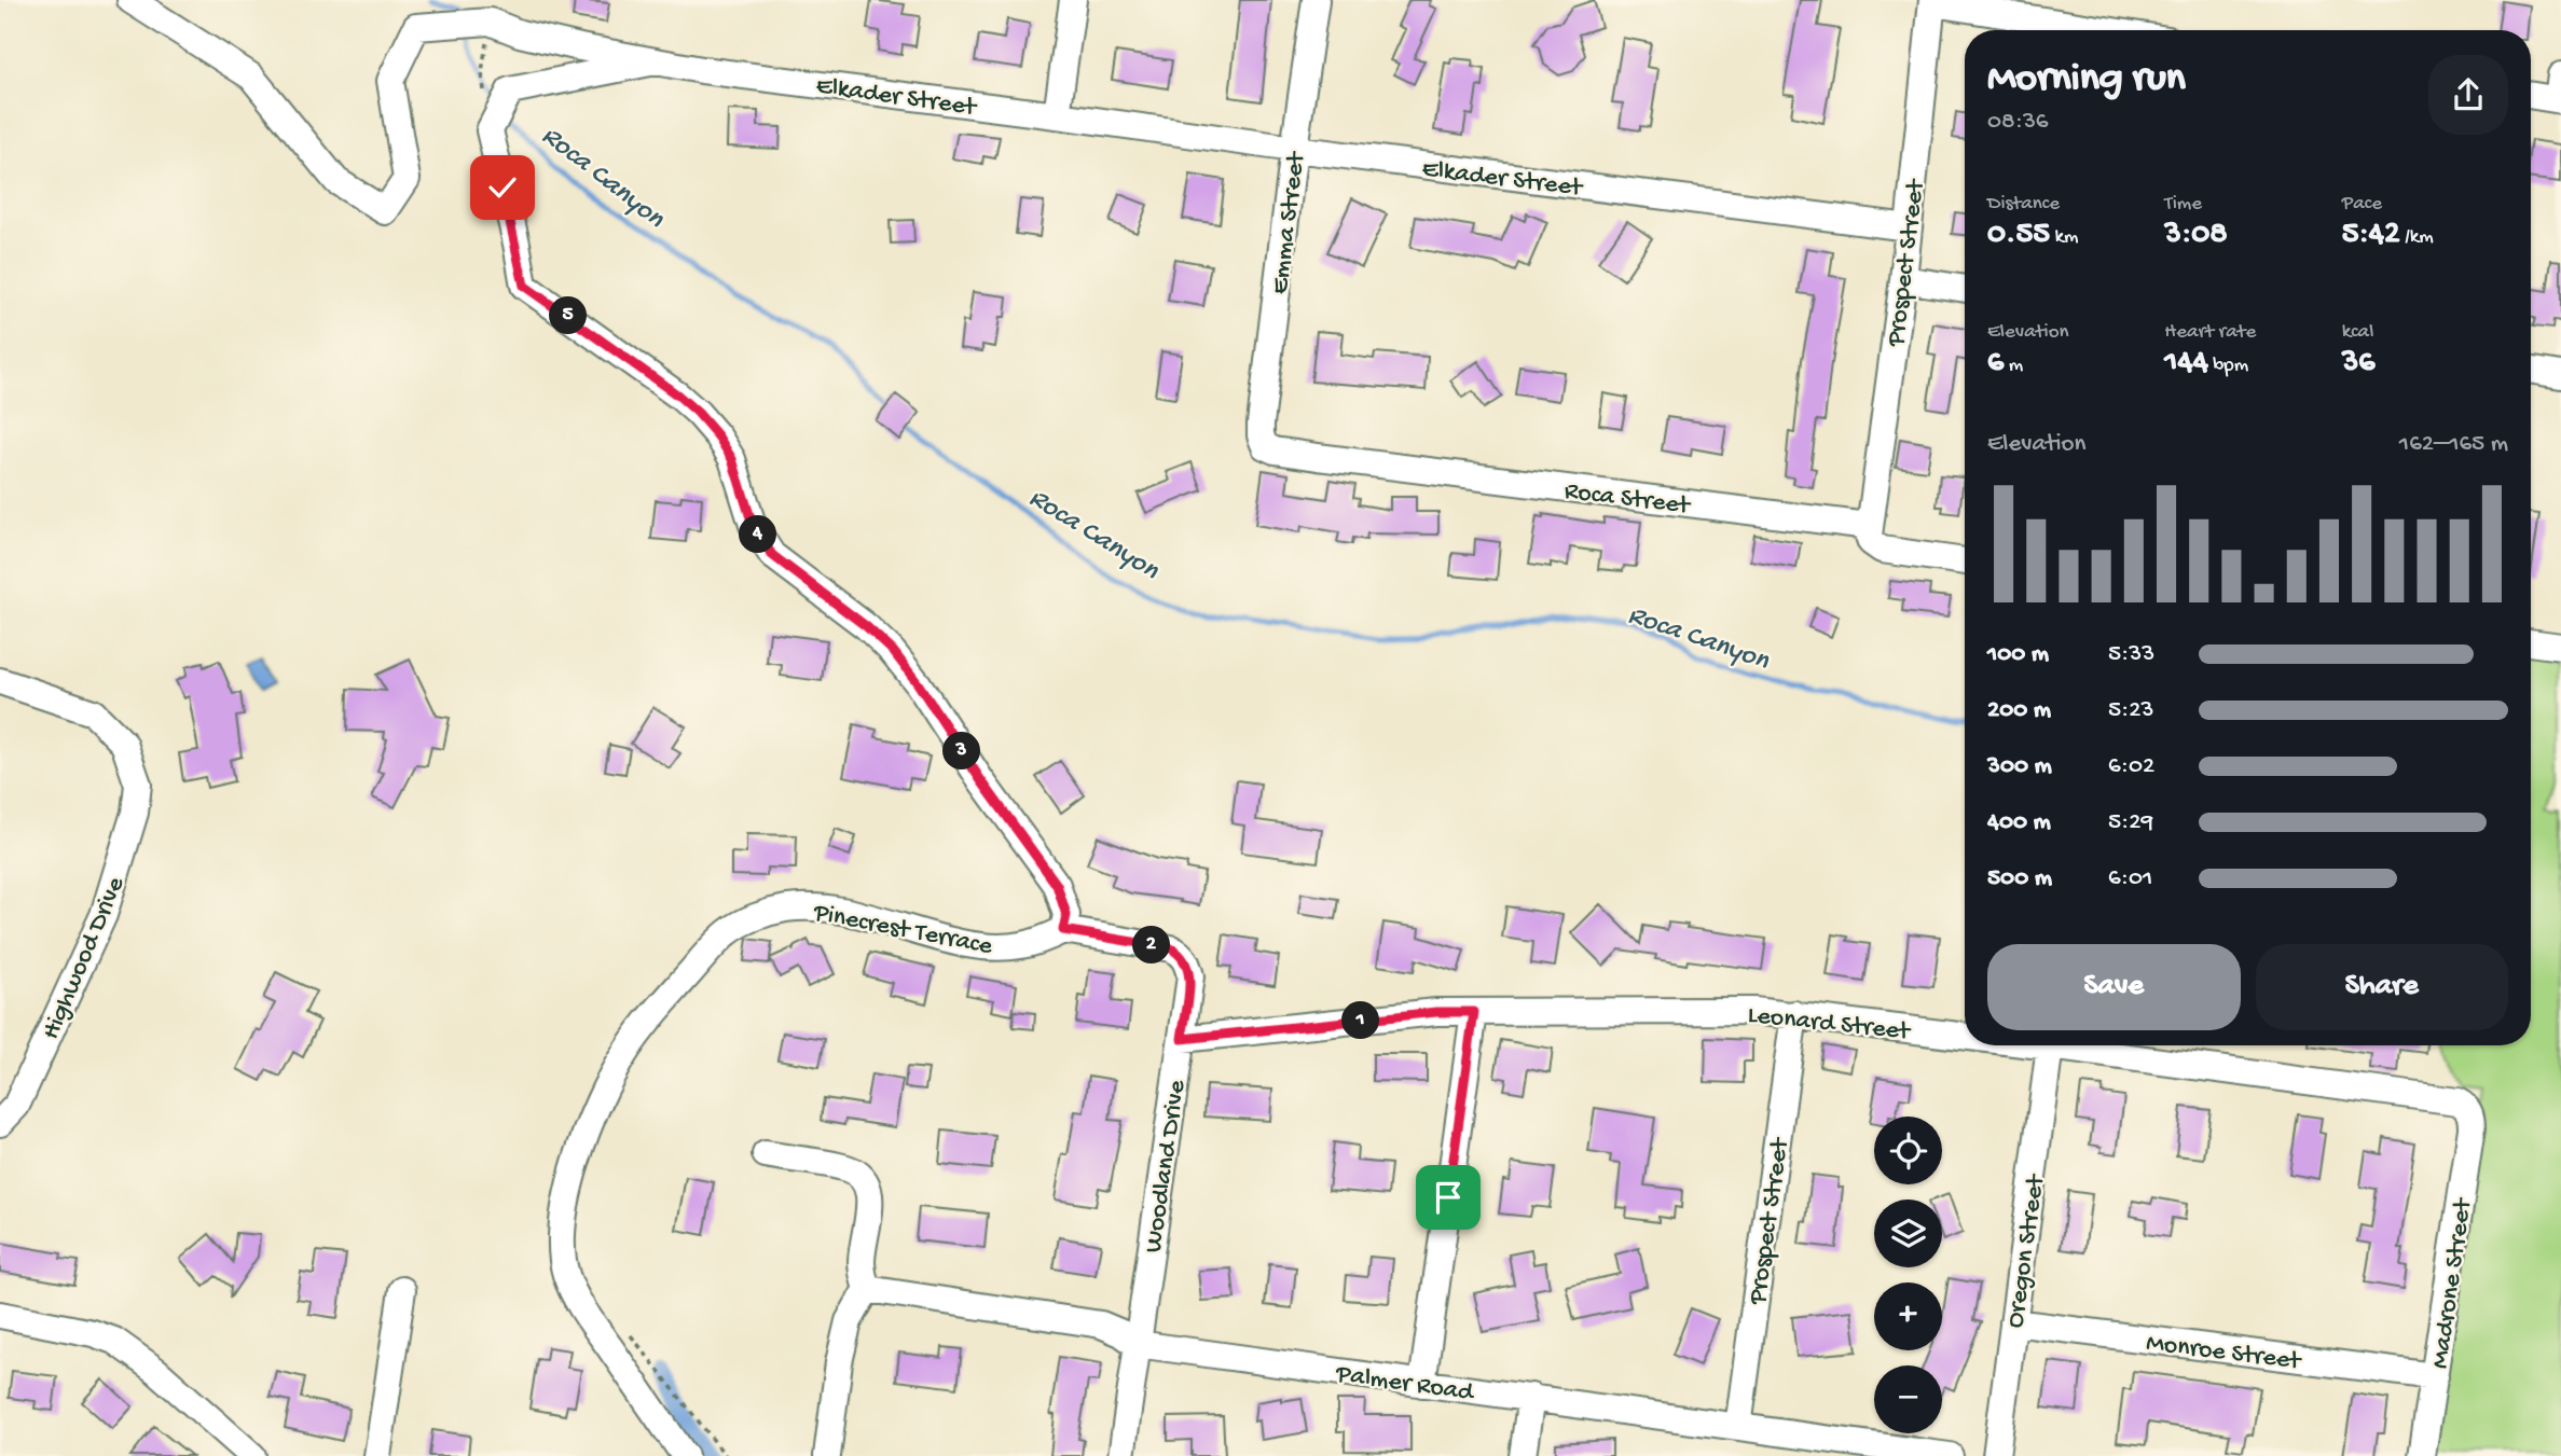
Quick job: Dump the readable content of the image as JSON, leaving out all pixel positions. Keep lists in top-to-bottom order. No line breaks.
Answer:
{"streets":{"street":["Elkader Street","Emma Street","Prospect Street","Roca Street","Pinecrest Terrace","Highwood Drive","Leonard Street","Woodland Drive","Oregon Street","Madrone Street","Monroe Street","Palmer Road"]},"crossings":[["Elkader Street","Emma Street"],["Elkader Street","Prospect Street"],["Emma Street","Roca Street"],["Prospect Street","Roca Street"],["Prospect Street","Leonard Street"],["Prospect Street","Palmer Road"],["Pinecrest Terrace","Woodland Drive"],["Leonard Street","Woodland Drive"],["Leonard Street","Oregon Street"],["Leonard Street","Madrone Street"],["Woodland Drive","Palmer Road"],["Oregon Street","Monroe Street"],["Madrone Street","Monroe Street"]],"water":["Roca Canyon"],"page":{"heading":["Morning run","08:36"],"stats":[["Distance","0.55 km"],["Time","3:08"],["Pace","5:42 /km"],["Elevation","6 m"],["Heart rate","144 bpm"],["kcal","36"]],"pins":["5","4","3","2","1"],"chart":["Elevation","162–165 m"],"list":[{"name":"100 m","note":"5:33"},{"name":"200 m","note":"5:23"},{"name":"300 m","note":"6:02"},{"name":"400 m","note":"5:29"},{"name":"500 m","note":"6:01"}],"buttons":["Save","Share"],"map_buttons":["+","−"]}}
